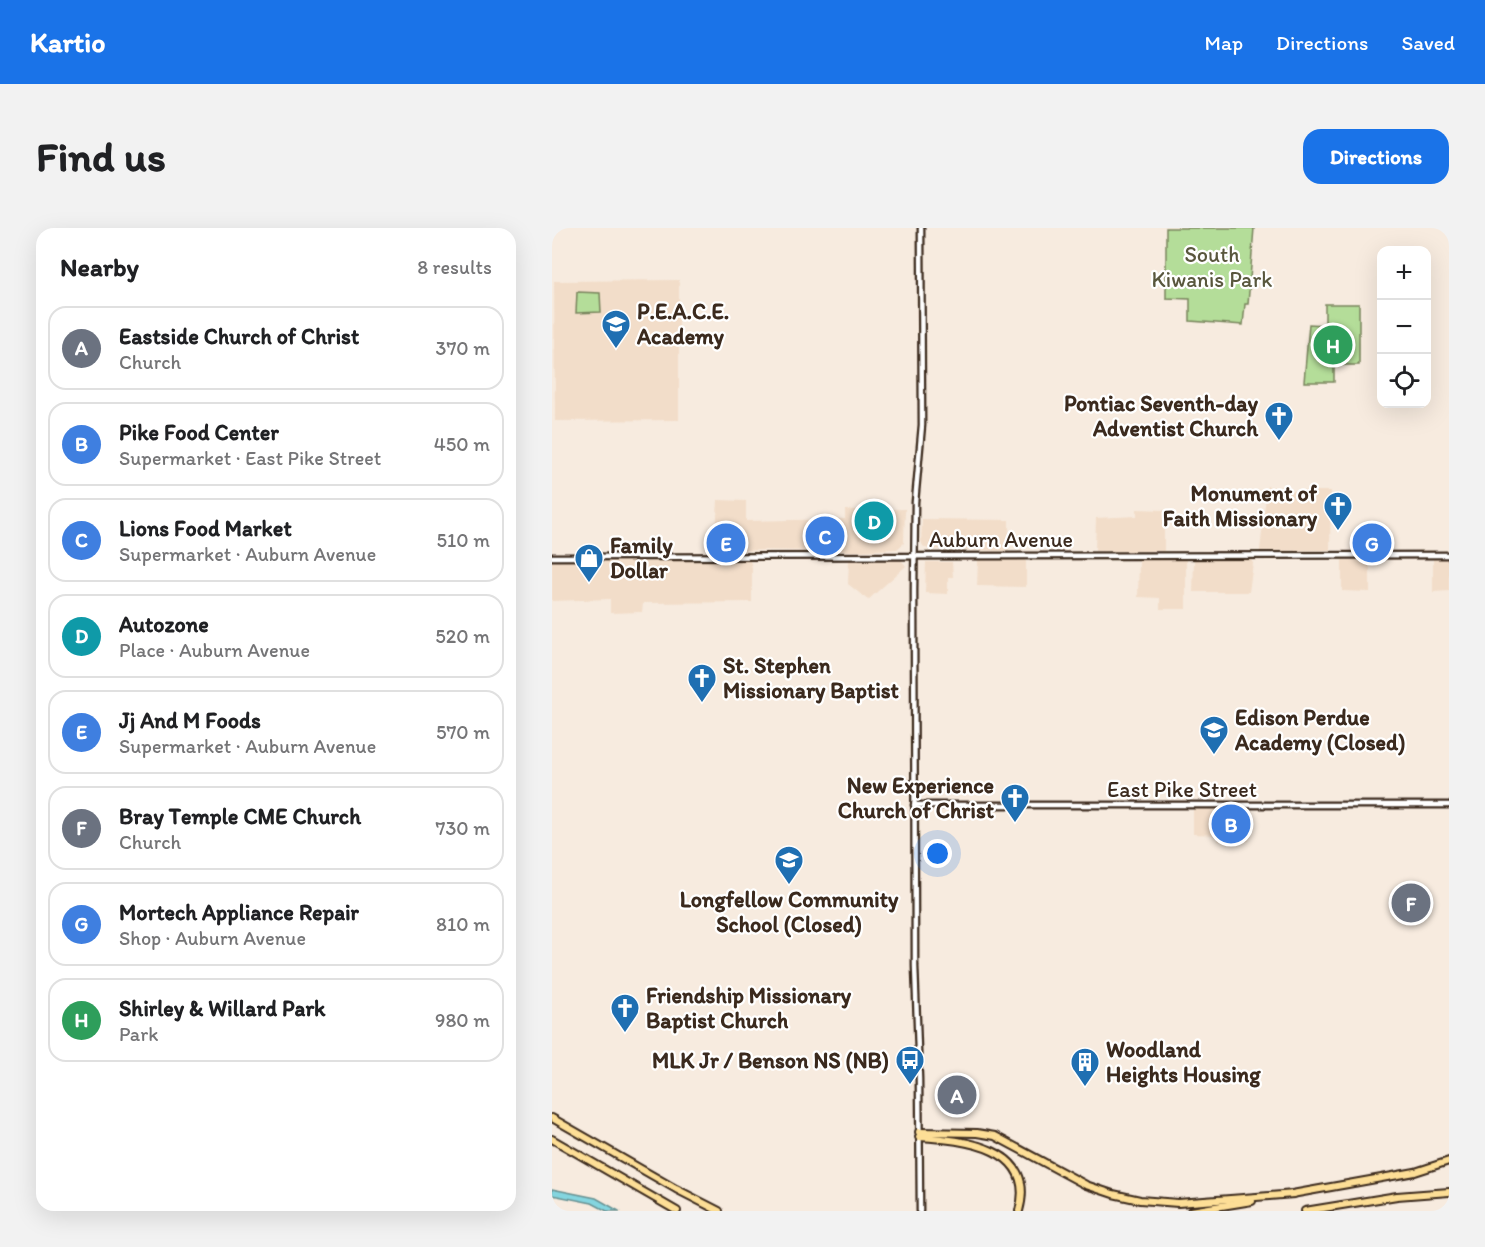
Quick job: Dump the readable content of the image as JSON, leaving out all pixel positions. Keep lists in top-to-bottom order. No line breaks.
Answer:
{"streets":{"main road":["Auburn Avenue","East Pike Street"]},"parks":["South Kiwanis Park"],"places":{"school or university":["P.E.A.C.E. Academy","Edison Perdue Academy (Closed)","Longfellow Community School (Closed)"],"church":["Pontiac Seventh-day Adventist Church","Monument of Faith Missionary","St. Stephen Missionary Baptist","New Experience Church of Christ","Friendship Missionary Baptist Church"],"shop":["Family Dollar"],"bus stop":["MLK Jr / Benson NS (NB)"],"building":["Woodland Heights Housing"]},"page":{"header":"Kartio","nav":["Map","Directions","Saved"],"buttons":"Directions","title":"Find us","heading":["Nearby","8 results"],"map_buttons":["+","−"],"list":[{"mark":"A","name":"Eastside Church of Christ","note":"Church","value":"370 m"},{"mark":"B","name":"Pike Food Center","note":"Supermarket · East Pike Street","value":"450 m"},{"mark":"C","name":"Lions Food Market","note":"Supermarket · Auburn Avenue","value":"510 m"},{"mark":"D","name":"Autozone","note":"Place · Auburn Avenue","value":"520 m"},{"mark":"E","name":"Jj And M Foods","note":"Supermarket · Auburn Avenue","value":"570 m"},{"mark":"F","name":"Bray Temple CME Church","note":"Church","value":"730 m"},{"mark":"G","name":"Mortech Appliance Repair","note":"Shop · Auburn Avenue","value":"810 m"},{"mark":"H","name":"Shirley & Willard Park","note":"Park","value":"980 m"}],"pins":["H","D","C","E","G","B","F","A"]}}
